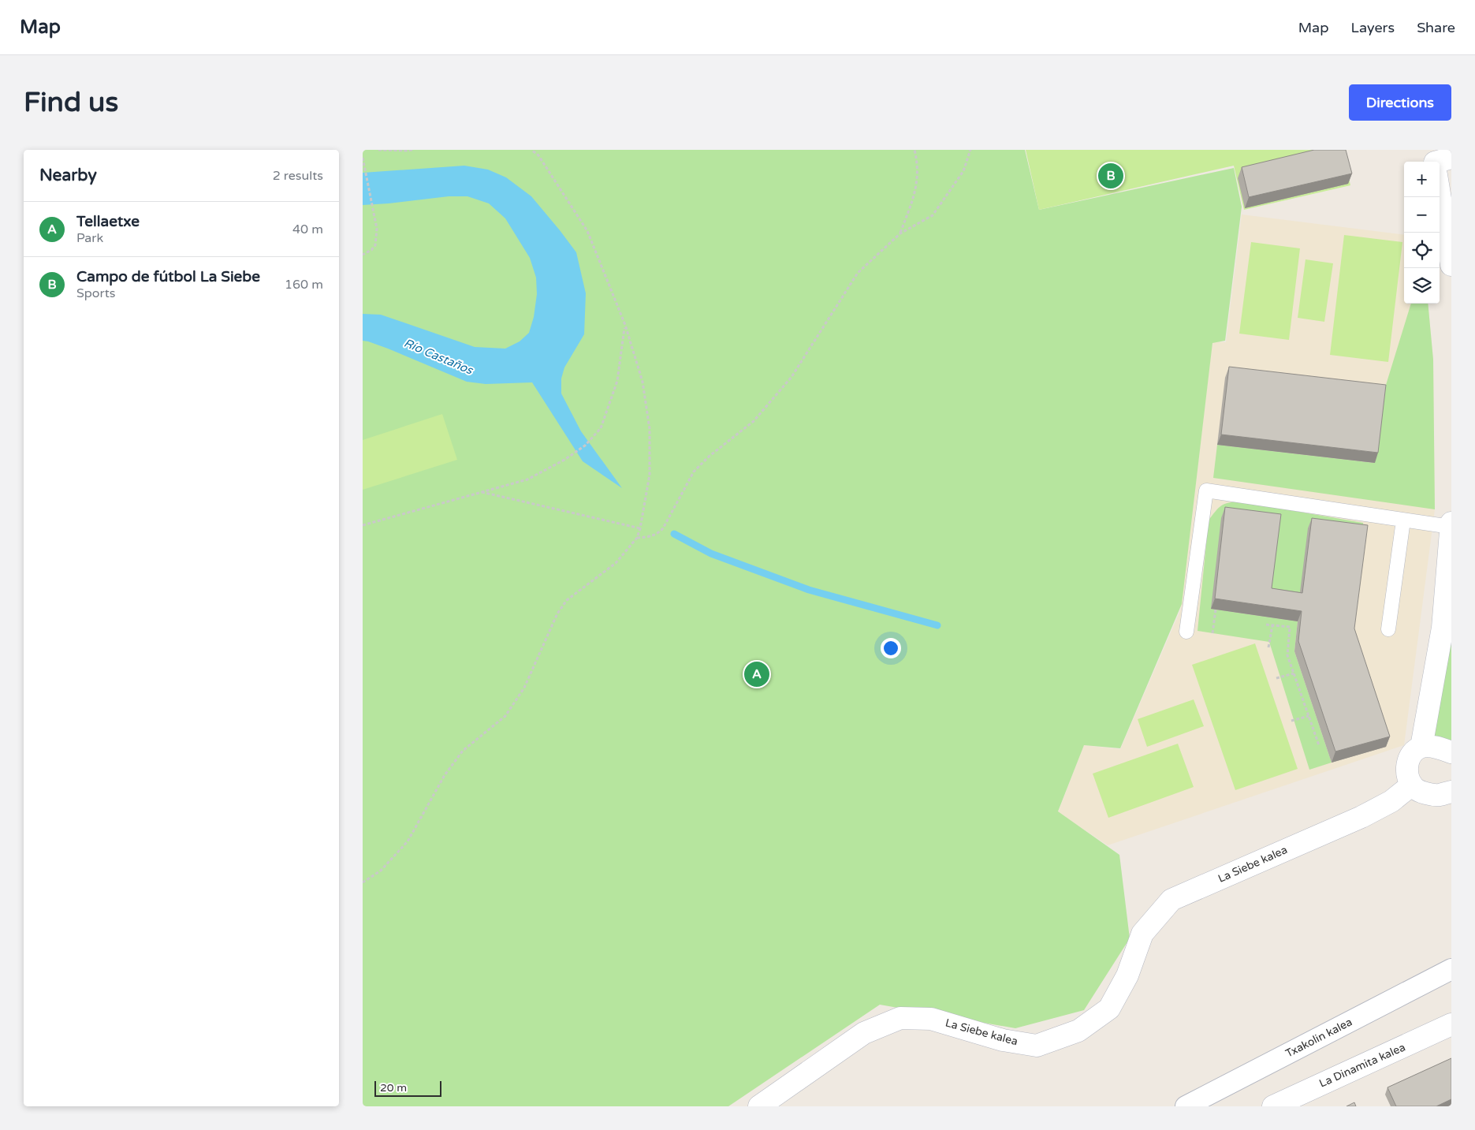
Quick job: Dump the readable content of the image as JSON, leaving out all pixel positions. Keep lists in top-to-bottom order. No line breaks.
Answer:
{"streets":{"street":["La Siebe kalea","Txakolin kalea","La Dinamita kalea"]},"water":["Río Castaños"],"scale_bar":"20 m","page":{"header":"Map","nav":["Map","Layers","Share"],"buttons":"Directions","title":"Find us","heading":["Nearby","2 results"],"map_buttons":["+","−"],"pins":["B","A"],"list":[{"mark":"A","name":"Tellaetxe","note":"Park","value":"40 m"},{"mark":"B","name":"Campo de fútbol La Siebe","note":"Sports","value":"160 m"}],"scale":"20 m"}}
